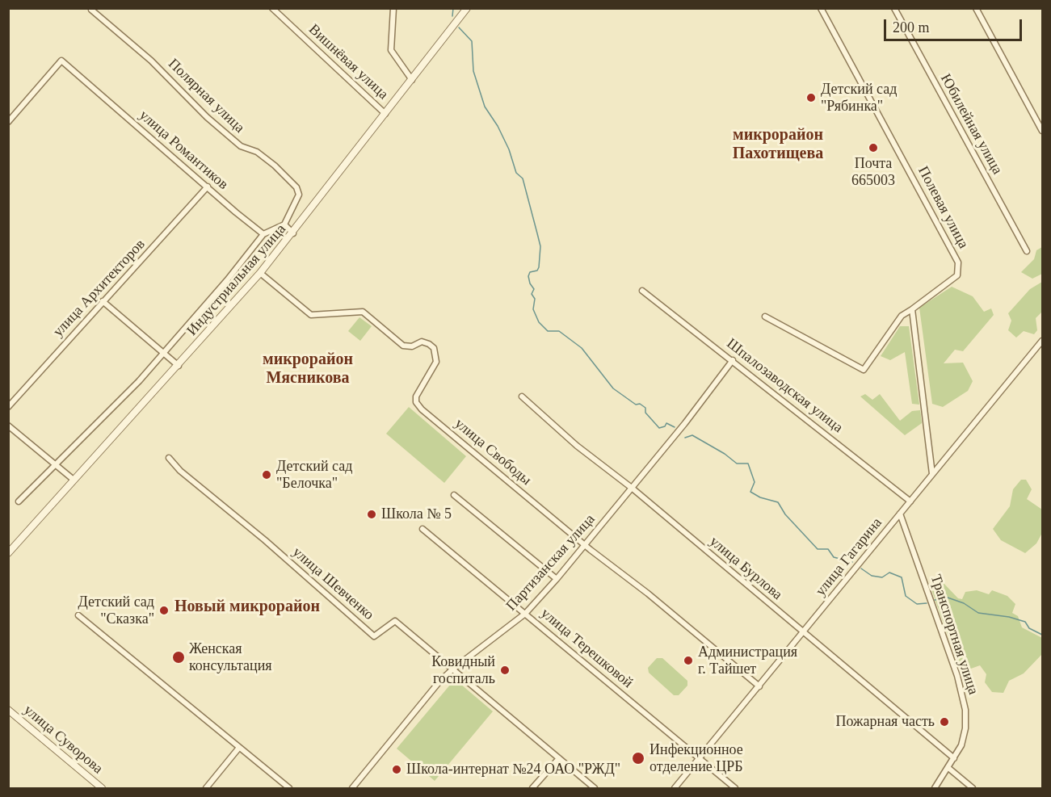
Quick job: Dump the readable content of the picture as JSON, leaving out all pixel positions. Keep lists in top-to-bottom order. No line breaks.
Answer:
{"streets":{"street":["Вишнёвая улица","Полярная улица","Юбилейная улица","улица Романтиков","Полевая улица","Индустриальная улица","улица Архитекторов","Шпалозаводская улица","улица Свободы","улица Гагарина","Партизанская улица","улица Бурлова","улица Шевченко","Транспортная улица","улица Терешковой","улица Суворова"]},"crossings":[["Вишнёвая улица","Индустриальная улица"],["улица Романтиков","Индустриальная улица"],["улица Романтиков","улица Архитекторов"],["Индустриальная улица","улица Свободы"],["Шпалозаводская улица","улица Гагарина"],["Шпалозаводская улица","Партизанская улица"],["улица Свободы","улица Гагарина"],["улица Свободы","Партизанская улица"],["улица Гагарина","улица Бурлова"],["улица Гагарина","Транспортная улица"],["улица Гагарина","улица Терешковой"],["Партизанская улица","улица Бурлова"],["Партизанская улица","улица Шевченко"],["Партизанская улица","улица Терешковой"],["улица Бурлова","Транспортная улица"]],"districts":["микрорайон Пахотищева","микрорайон Мясникова","Новый микрорайон"],"places":["Детский сад \"Рябинка\"","Почта 665003","Детский сад \"Белочка\"","Школа № 5","Детский сад \"Сказка\"","Женская консультация","Администрация г. Тайшет","Ковидный госпиталь","Пожарная часть","Инфекционное отделение ЦРБ","Школа-интернат №24 ОАО \"РЖД\""],"scale_bar":"200 m"}
